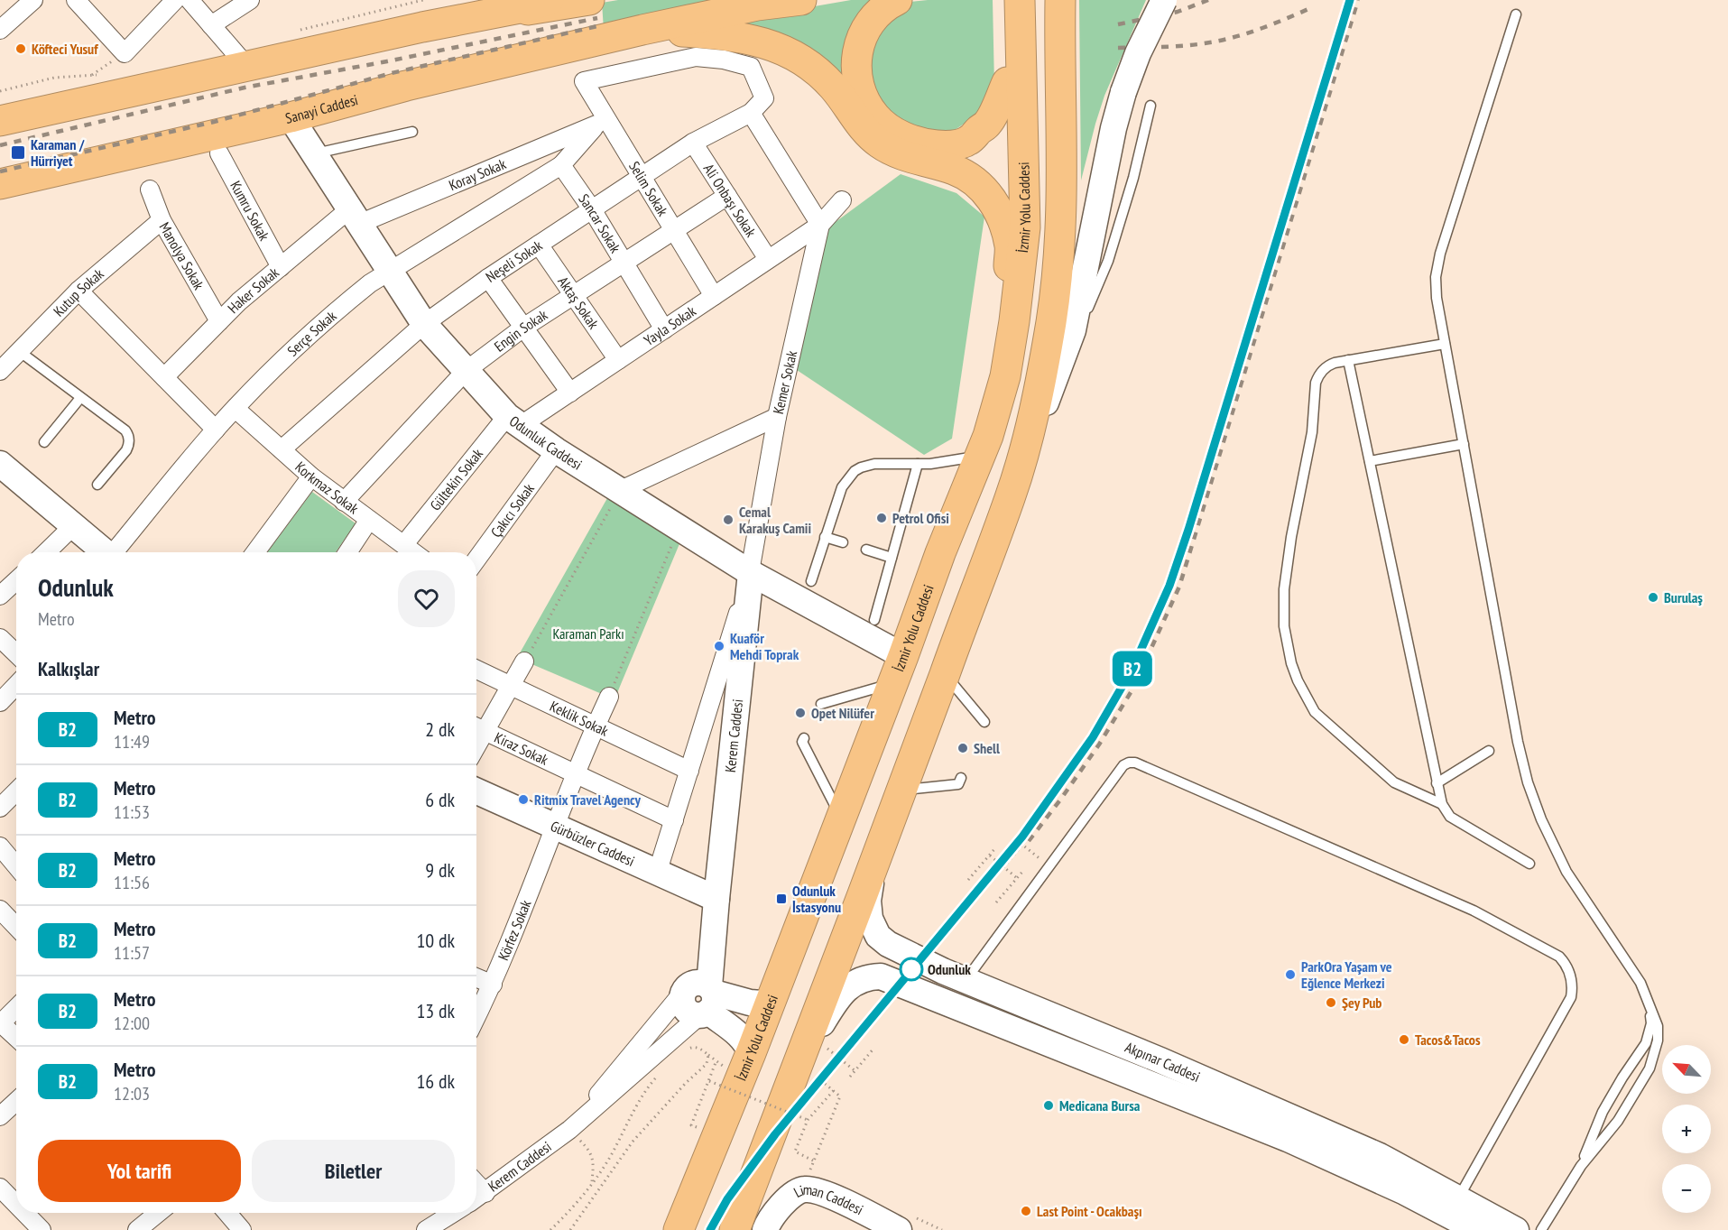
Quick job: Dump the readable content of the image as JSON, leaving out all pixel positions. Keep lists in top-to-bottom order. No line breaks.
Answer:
{"streets":{"highway":["Sanayi Caddesi","İzmir Yolu Caddesi"],"street":["Koray Sokak","Selim Sokak","Ali Onbaşı Sokak","Kumru Sokak","Sancar Sokak","Manolya Sokak","Neşeli Sokak","Haker Sokak","Kutup Sokak","Aktaş Sokak","Yayla Sokak","Engin Sokak","Serçe Sokak","Kemer Sokak","Odunluk Caddesi","Gültekin Sokak","Korkmaz Sokak","Çakıcı Sokak","Keklik Sokak","Kerem Caddesi","Kiraz Sokak","Gürbüzler Caddesi","Körfez Sokak","Akpınar Caddesi","Liman Caddesi"]},"crossings":[["Sanayi Caddesi","Odunluk Caddesi"],["Koray Sokak","Sancar Sokak"],["Koray Sokak","Haker Sokak"],["Koray Sokak","Serçe Sokak"],["Koray Sokak","Odunluk Caddesi"],["Selim Sokak","Neşeli Sokak"],["Selim Sokak","Yayla Sokak"],["Selim Sokak","Engin Sokak"],["Ali Onbaşı Sokak","Neşeli Sokak"],["Ali Onbaşı Sokak","Yayla Sokak"],["Ali Onbaşı Sokak","Engin Sokak"],["İzmir Yolu Caddesi","Odunluk Caddesi"],["Kumru Sokak","Haker Sokak"],["Sancar Sokak","Neşeli Sokak"],["Sancar Sokak","Yayla Sokak"],["Sancar Sokak","Engin Sokak"],["Sancar Sokak","Serçe Sokak"],["Manolya Sokak","Haker Sokak"],["Manolya Sokak","Kutup Sokak"],["Neşeli Sokak","Aktaş Sokak"],["Neşeli Sokak","Odunluk Caddesi"],["Neşeli Sokak","Korkmaz Sokak"],["Haker Sokak","Odunluk Caddesi"],["Aktaş Sokak","Yayla Sokak"],["Aktaş Sokak","Engin Sokak"],["Yayla Sokak","Kemer Sokak"],["Yayla Sokak","Odunluk Caddesi"],["Yayla Sokak","Gültekin Sokak"],["Engin Sokak","Odunluk Caddesi"],["Engin Sokak","Korkmaz Sokak"],["Serçe Sokak","Odunluk Caddesi"],["Serçe Sokak","Korkmaz Sokak"],["Kemer Sokak","Odunluk Caddesi"],["Kemer Sokak","Keklik Sokak"],["Kemer Sokak","Kerem Caddesi"],["Kemer Sokak","Kiraz Sokak"],["Kemer Sokak","Gürbüzler Caddesi"],["Odunluk Caddesi","Gültekin Sokak"],["Odunluk Caddesi","Çakıcı Sokak"],["Odunluk Caddesi","Kerem Caddesi"],["Gültekin Sokak","Korkmaz Sokak"],["Kerem Caddesi","Gürbüzler Caddesi"],["Gürbüzler Caddesi","Körfez Sokak"]],"parks":["Karaman Parkı"],"places":{"other":["Köfteci Yusuf","Petrol Ofisi","Cemal Karakuş Camii","Burulaş","Kuaför Mehdi Toprak","Opet Nilüfer","Shell","Ritmix Travel Agency","Odunluk","ParkOra Yaşam ve Eğlence Merkezi","Şey Pub","Tacos&Tacos","Medicana Bursa","Last Point - Ocakbaşı"],"transit":["Karaman / Hürriyet","Odunluk İstasyonu"]},"lines":["metro line B2"],"north":"top left","page":{"on_map":"B2","heading":[["Odunluk","Metro"],"Kalkışlar"],"list":[{"mark":"B2","name":"Metro","note":"11:49","value":"2 dk"},{"mark":"B2","name":"Metro","note":"11:53","value":"6 dk"},{"mark":"B2","name":"Metro","note":"11:56","value":"9 dk"},{"mark":"B2","name":"Metro","note":"11:57","value":"10 dk"},{"mark":"B2","name":"Metro","note":"12:00","value":"13 dk"},{"mark":"B2","name":"Metro","note":"12:03","value":"16 dk"}],"map_buttons":["+","−"],"buttons":["Yol tarifi","Biletler"]}}
